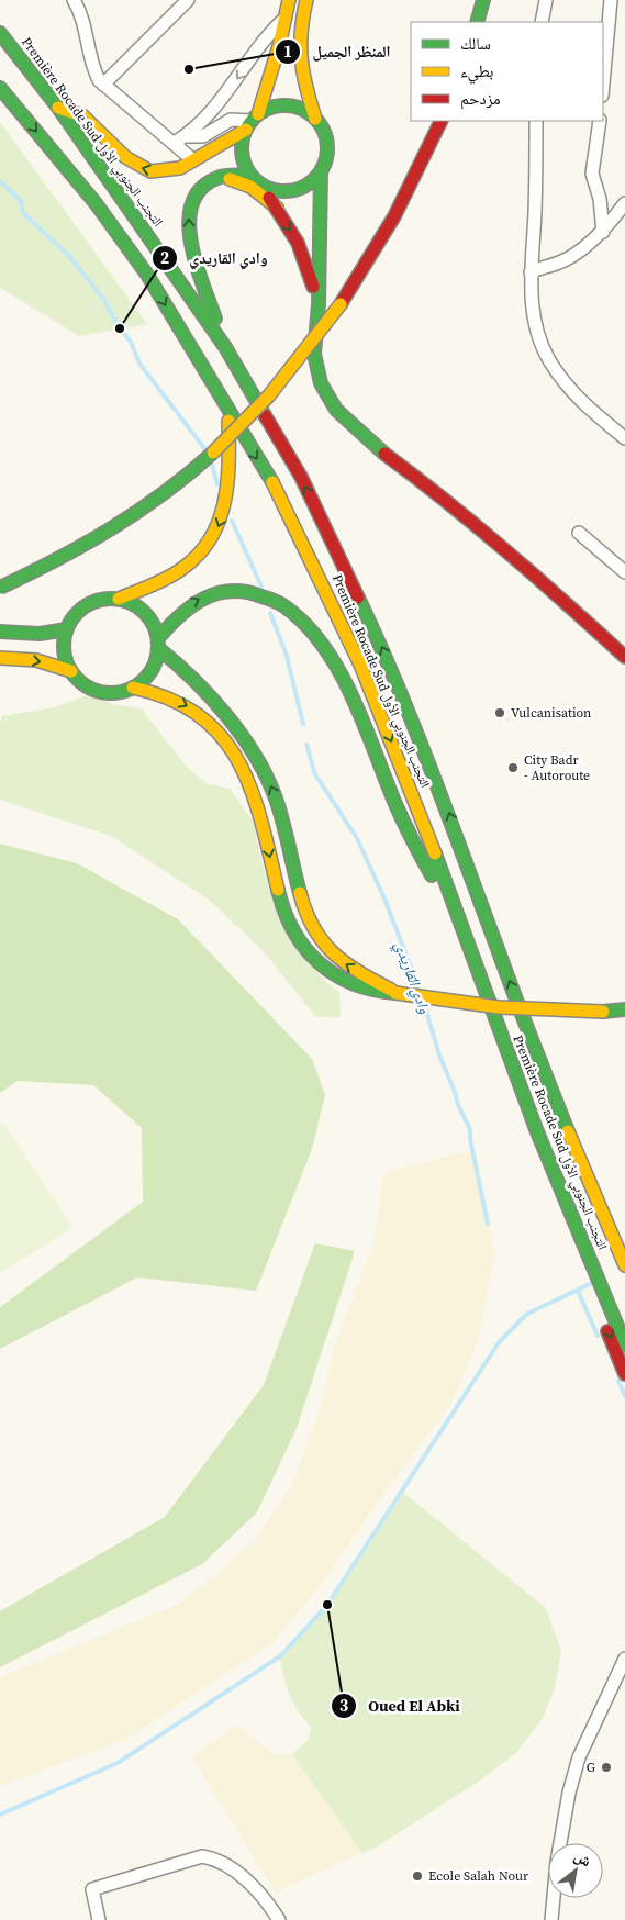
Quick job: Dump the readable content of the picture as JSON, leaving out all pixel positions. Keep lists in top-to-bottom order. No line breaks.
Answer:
{"streets":{"main road":["Première Rocade Sud التجنب الجنوبي الأول"]},"water":["وادي القاريدي"],"places":["المنظر الجميل","وادي القاريدي","Vulcanisation","City Badr - Autoroute","Oued El Abki","G","Ecole Salah Nour"],"legend":["سالك","بطيء","مزدحم"],"north":"top right"}
